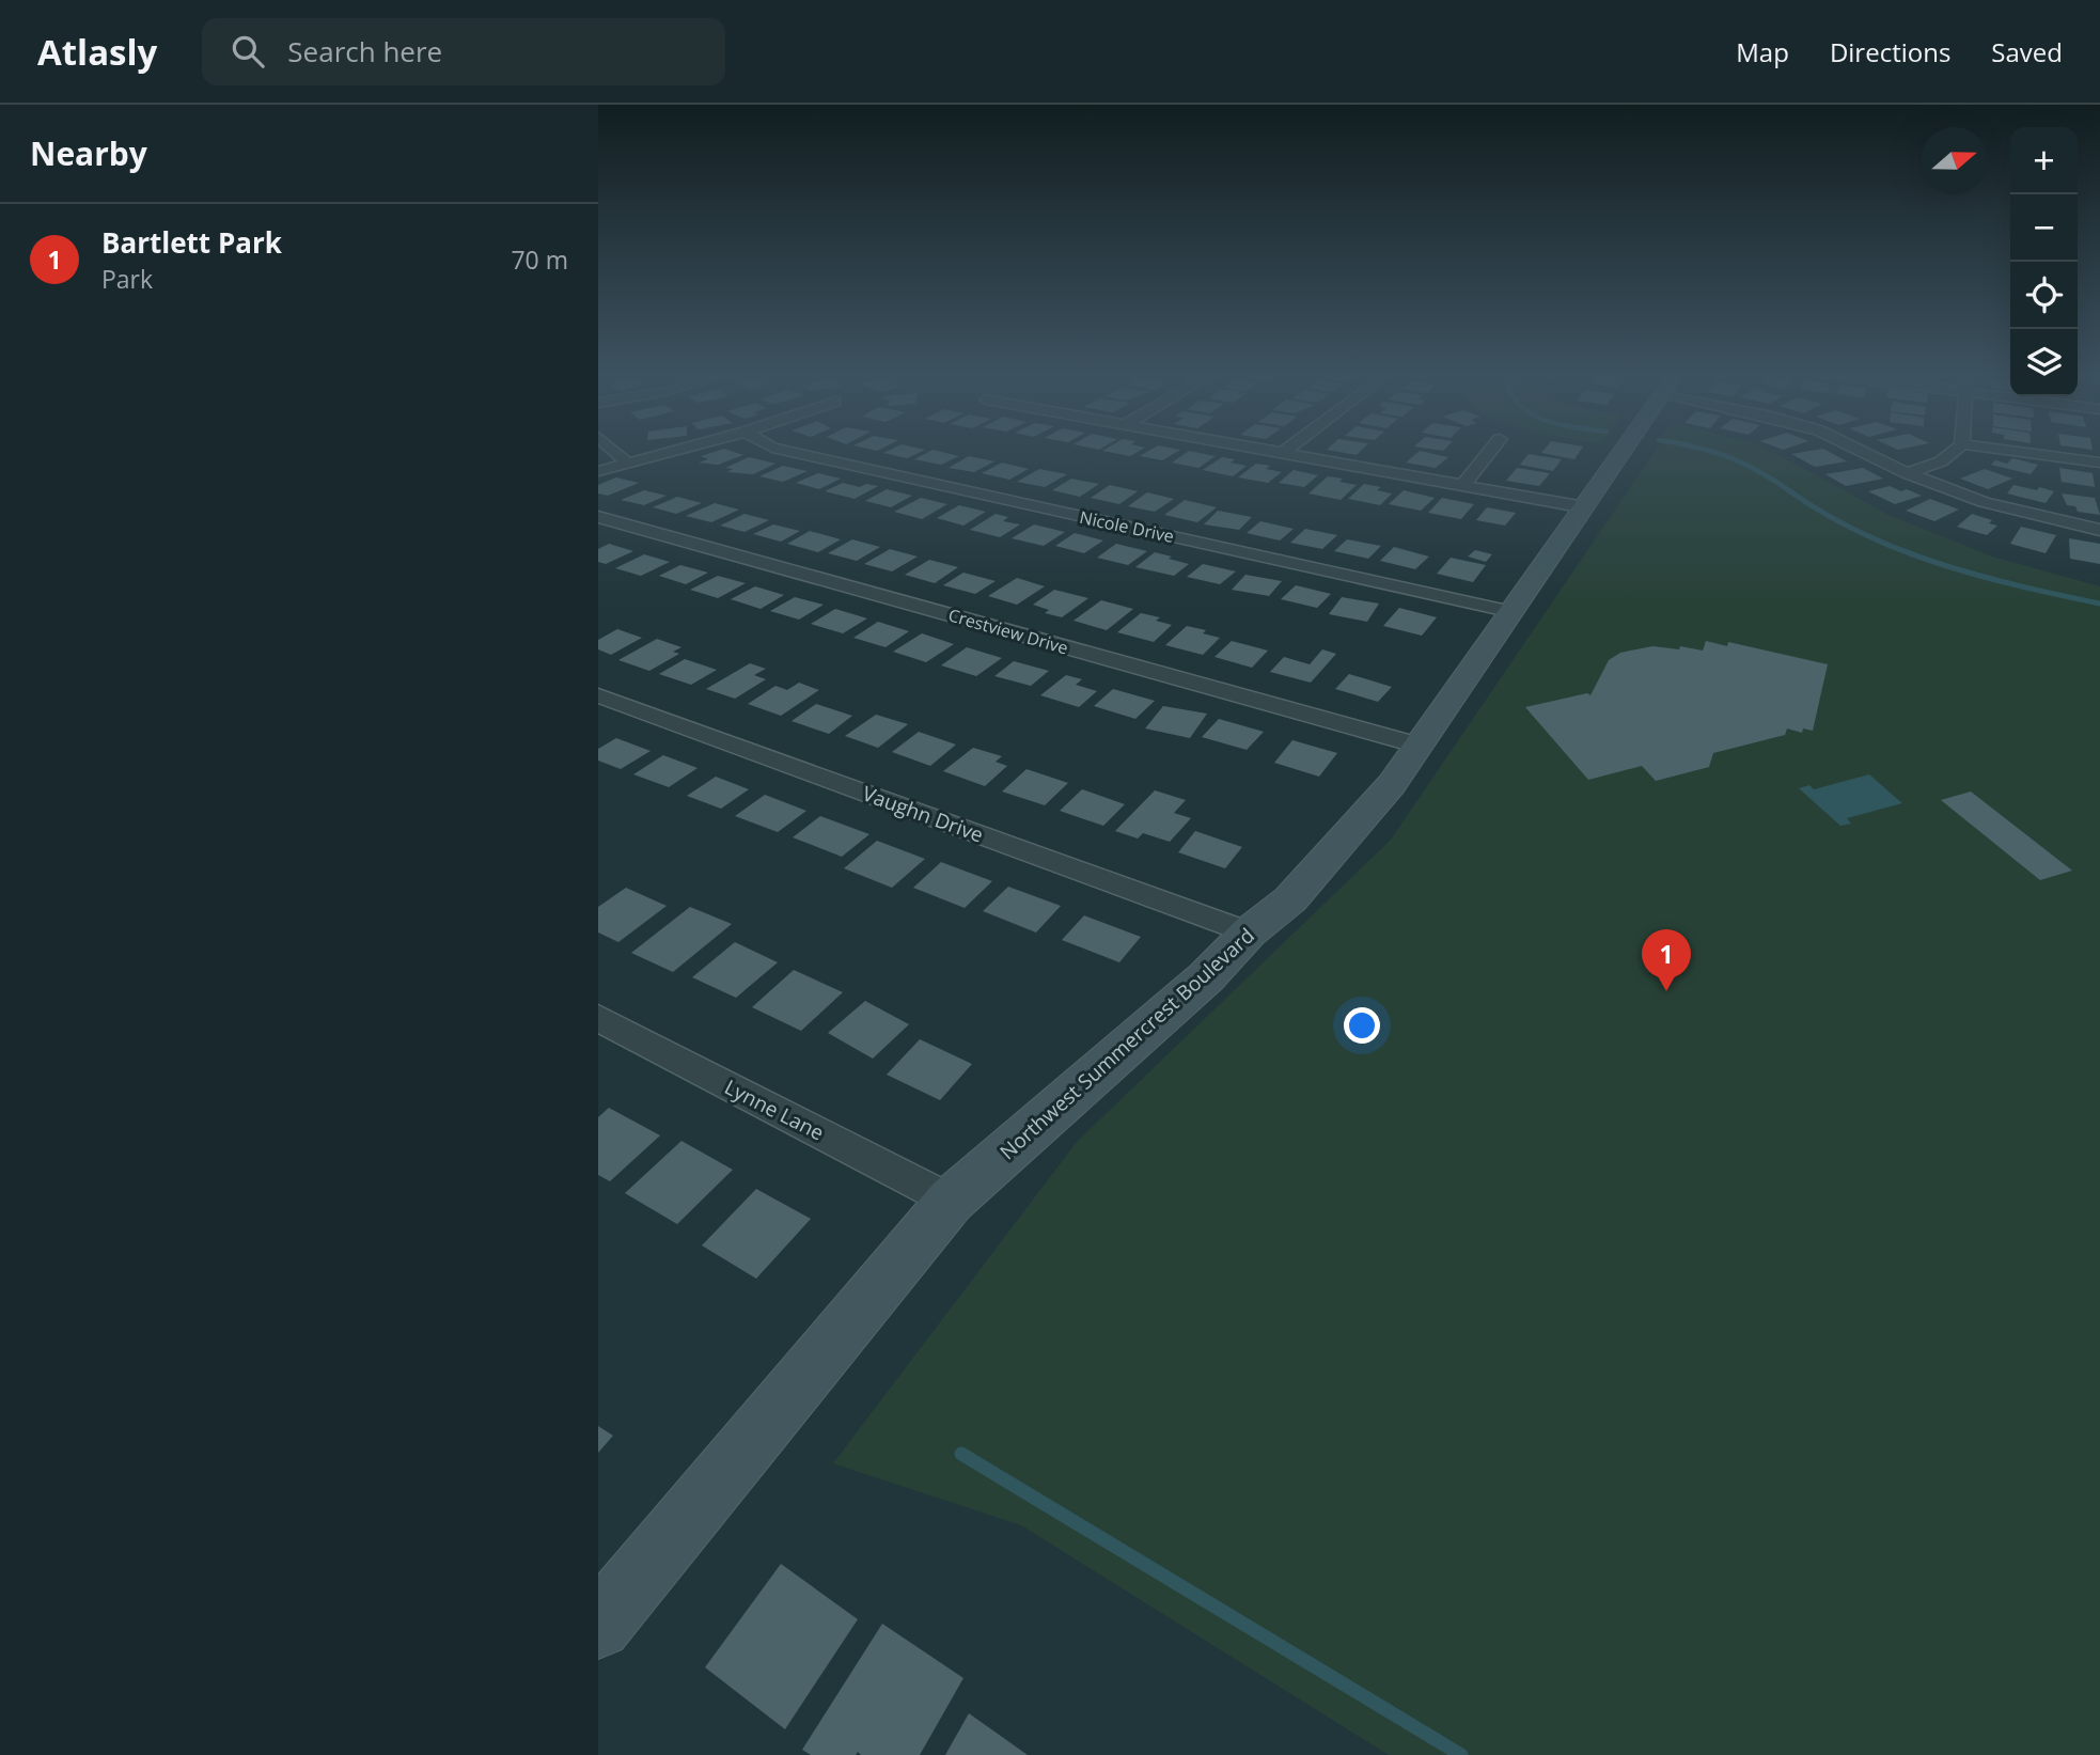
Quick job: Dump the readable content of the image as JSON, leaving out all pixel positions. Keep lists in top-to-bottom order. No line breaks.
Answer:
{"streets":{"street":["Nicole Drive","Crestview Drive","Vaughn Drive","Northwest Summercrest Boulevard","Lynne Lane"]},"crossings":[["Nicole Drive","Northwest Summercrest Boulevard"],["Crestview Drive","Northwest Summercrest Boulevard"],["Vaughn Drive","Northwest Summercrest Boulevard"],["Northwest Summercrest Boulevard","Lynne Lane"]],"north":"right","page":{"header":"Atlasly","search":"Search here","nav":["Map","Directions","Saved"],"heading":"Nearby","map_buttons":["+","−"],"list":[{"mark":"1","name":"Bartlett Park","note":"Park","value":"70 m"}],"pins":"1"}}
